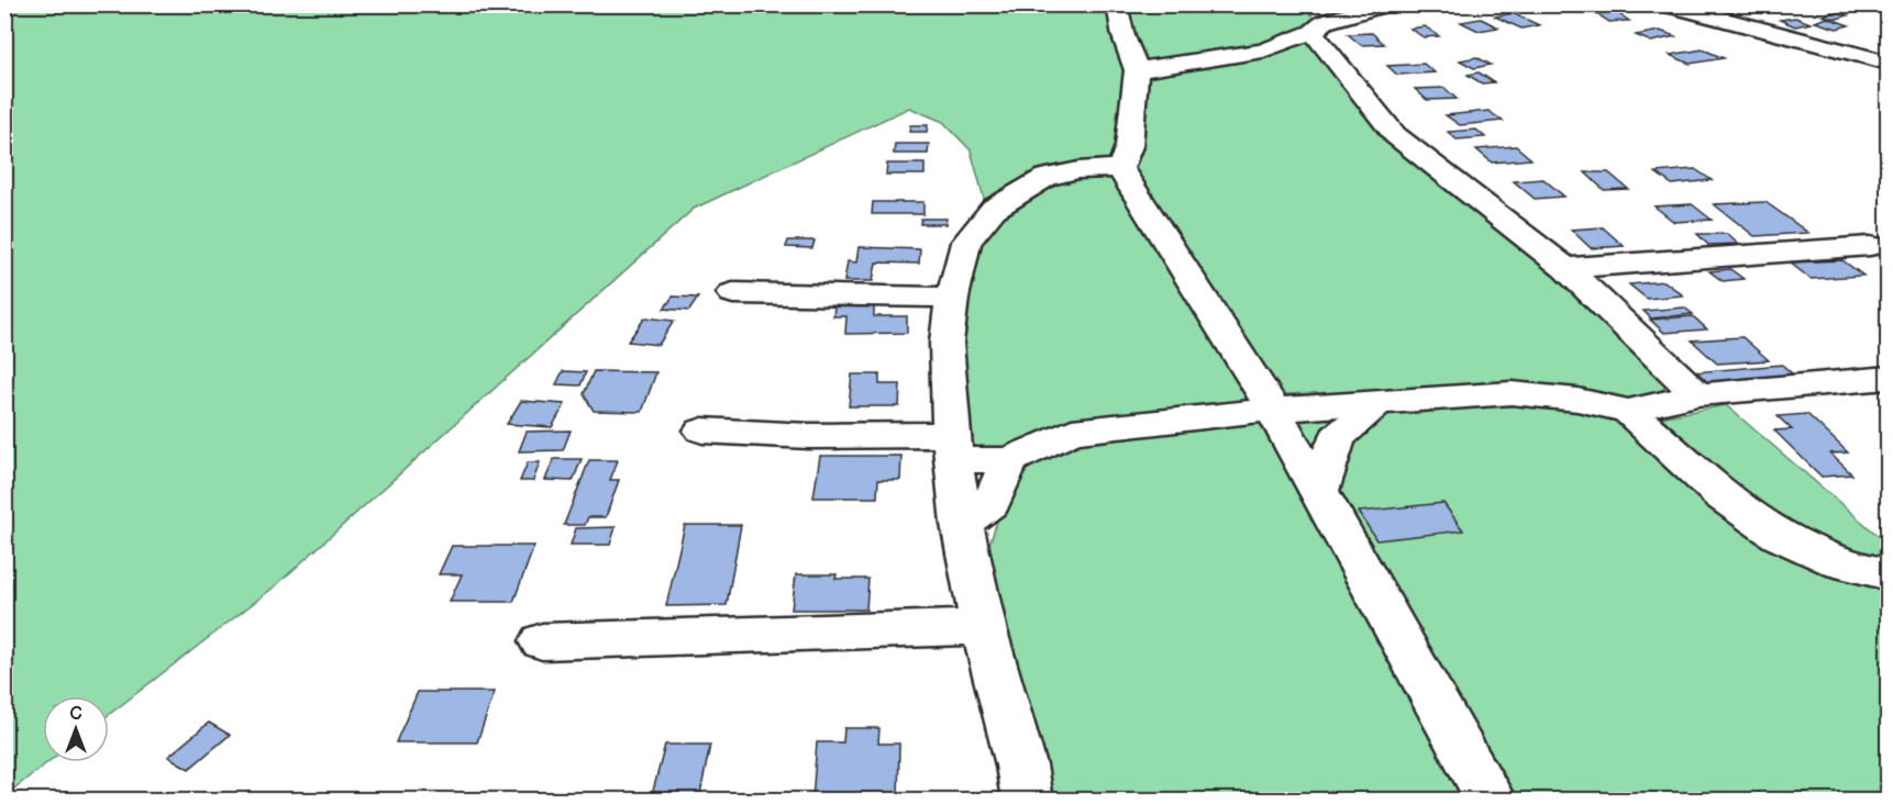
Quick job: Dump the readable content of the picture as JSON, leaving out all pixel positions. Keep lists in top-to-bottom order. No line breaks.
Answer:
{"north":"top"}
